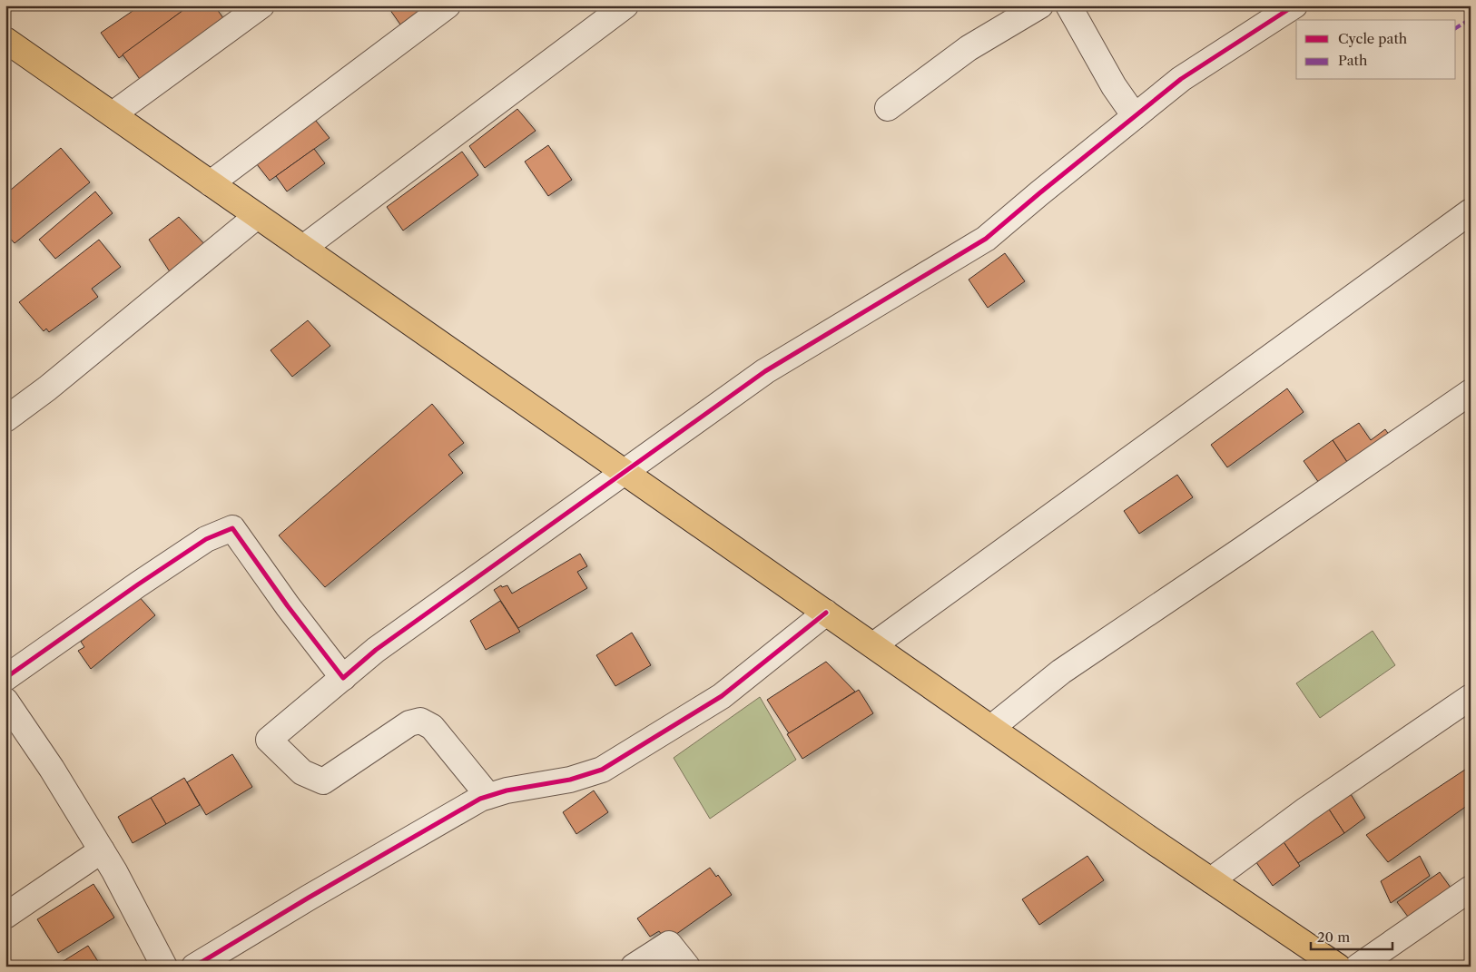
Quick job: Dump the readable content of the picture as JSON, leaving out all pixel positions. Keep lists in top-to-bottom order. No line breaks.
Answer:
{"legend":["Cycle path","Path"],"scale_bar":"20 m"}
